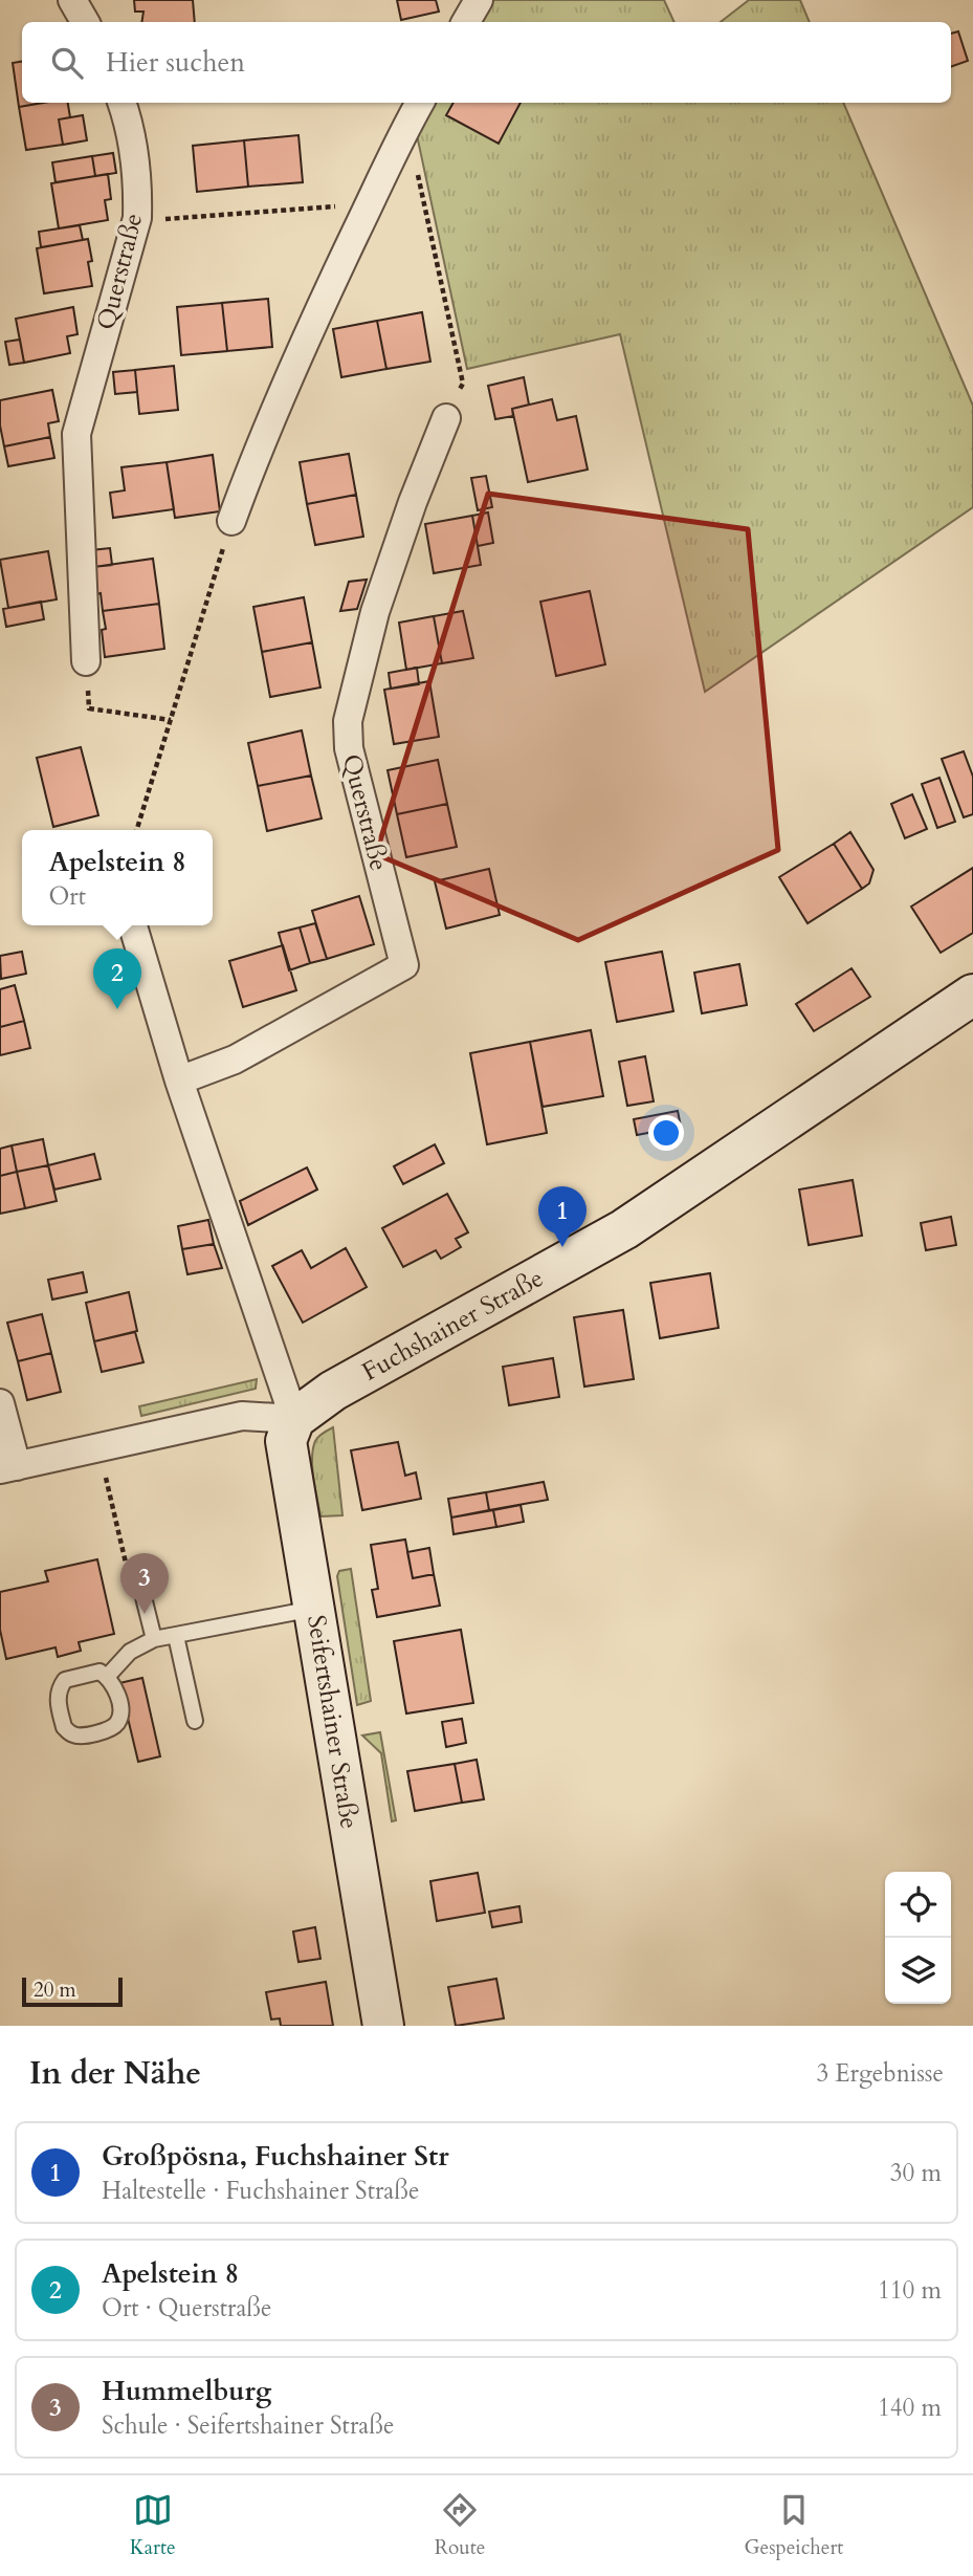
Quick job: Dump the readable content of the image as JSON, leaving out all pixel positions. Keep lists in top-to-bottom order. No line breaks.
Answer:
{"streets":{"street":["Querstraße","Fuchshainer Straße","Seifertshainer Straße"]},"crossings":[["Fuchshainer Straße","Seifertshainer Straße"]],"scale_bar":"20 m","page":{"search":"Hier suchen","popup":["Apelstein 8","Ort"],"pins":["2","1","3"],"scale":"20 m","heading":["In der Nähe","3 Ergebnisse"],"list":[{"mark":"1","name":"Großpösna, Fuchshainer Str","note":"Haltestelle · Fuchshainer Straße","value":"30 m"},{"mark":"2","name":"Apelstein 8","note":"Ort · Querstraße","value":"110 m"},{"mark":"3","name":"Hummelburg","note":"Schule · Seifertshainer Straße","value":"140 m"}],"nav":["Karte","Route","Gespeichert"]}}
